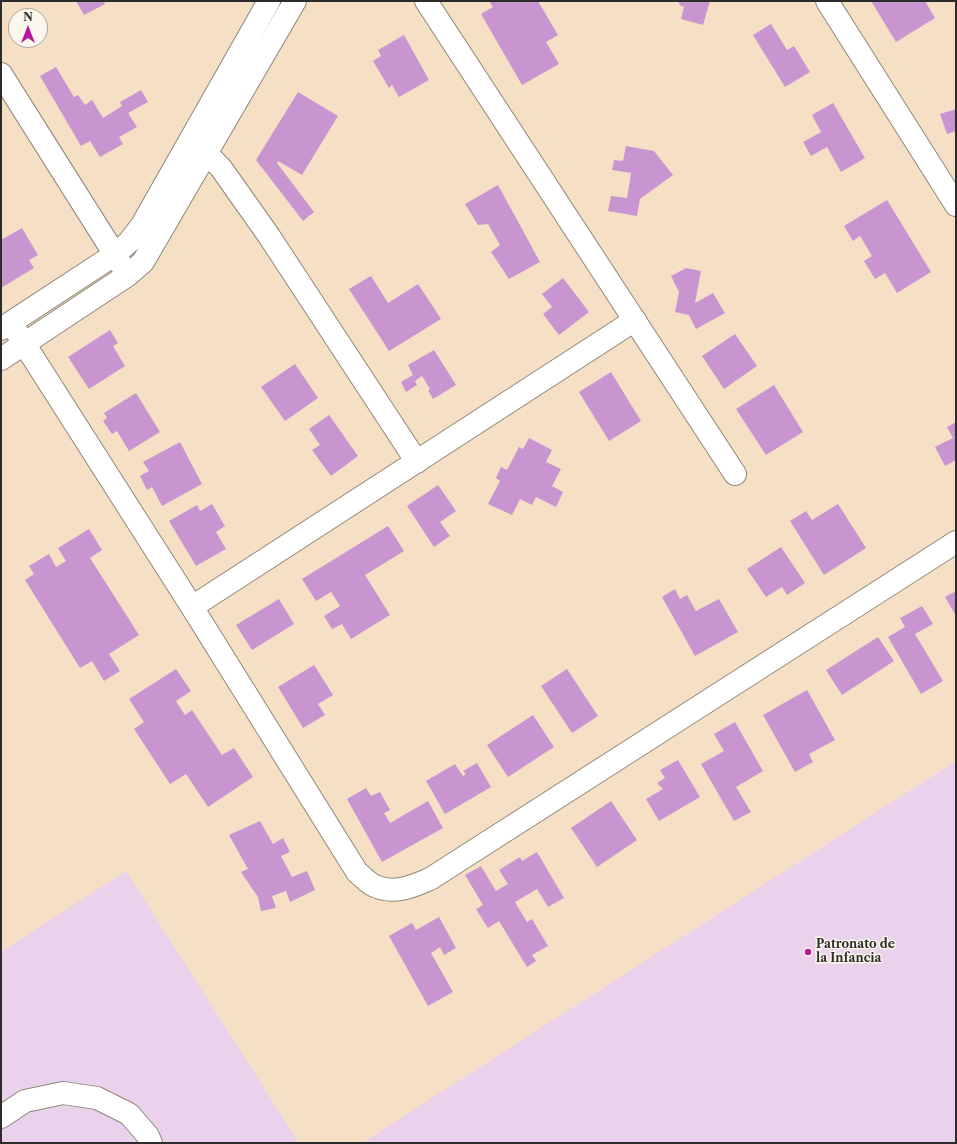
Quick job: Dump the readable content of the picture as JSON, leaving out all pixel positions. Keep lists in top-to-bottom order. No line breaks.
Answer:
{"places":["Patronato de la Infancia"],"north":"top"}
